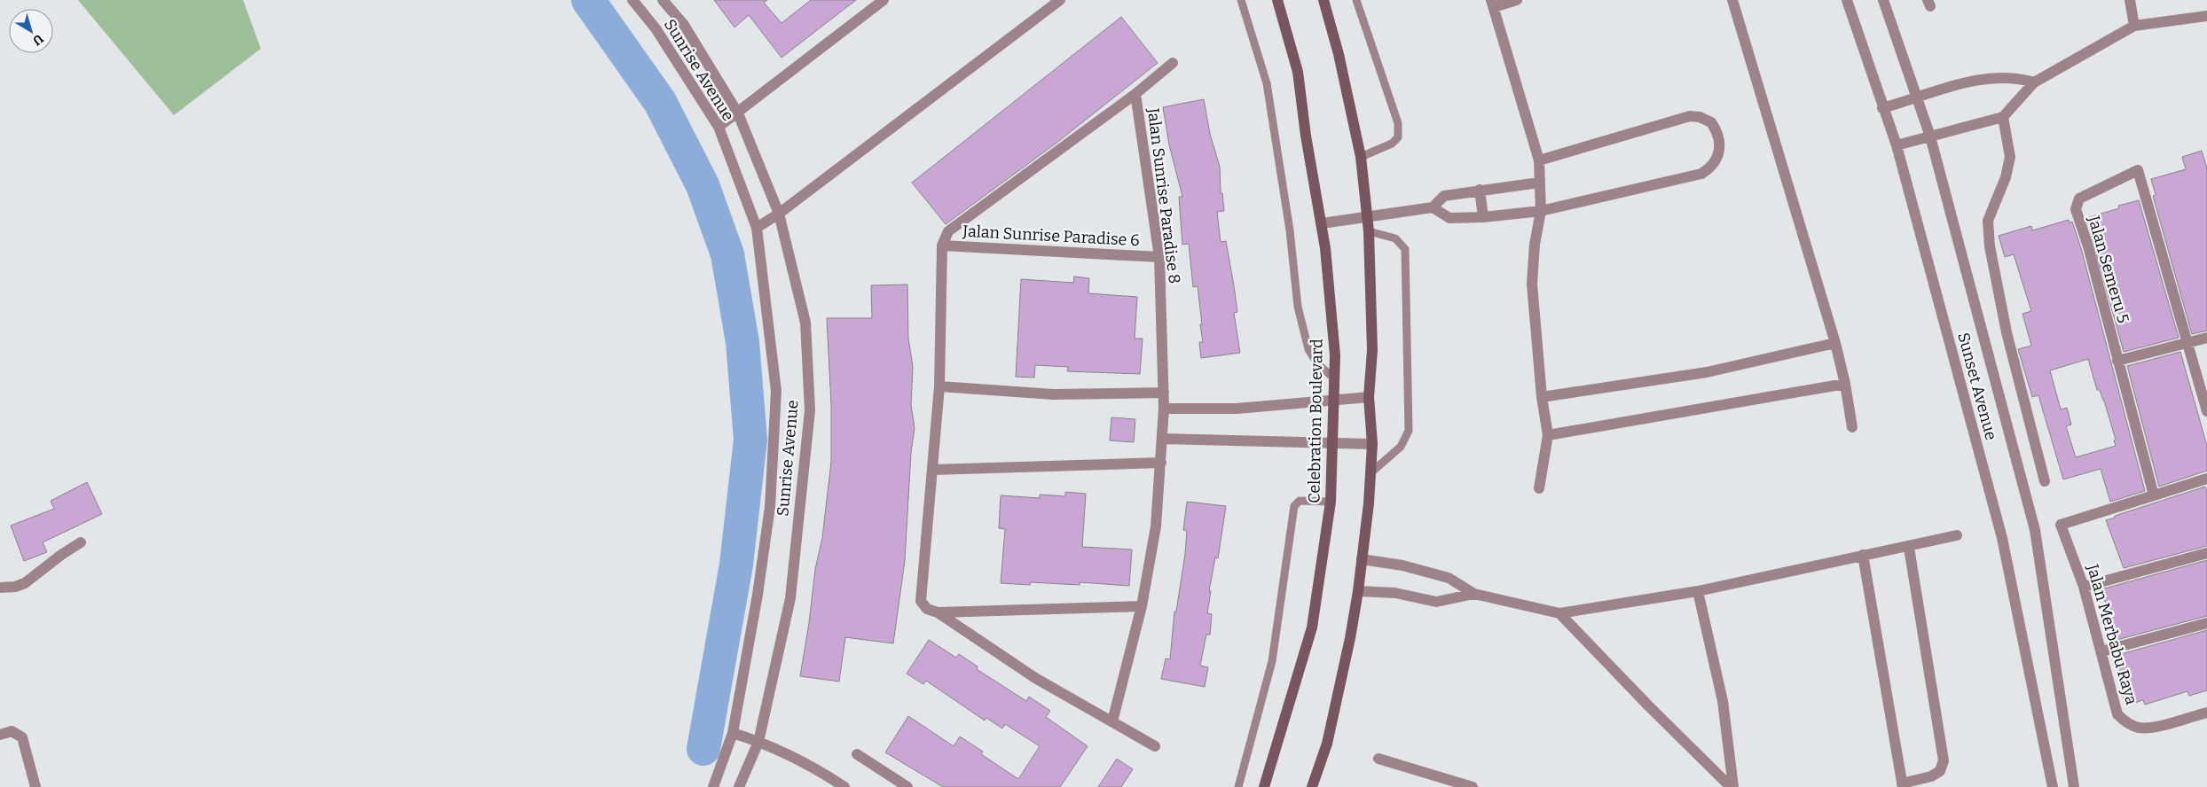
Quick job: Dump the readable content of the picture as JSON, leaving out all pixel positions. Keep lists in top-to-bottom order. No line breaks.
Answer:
{"streets":{"street":["Sunrise Avenue","Jalan Sunrise Paradise 8","Jalan Sunrise Paradise 6","Jalan Semeru 5","Sunset Avenue","Celebration Boulevard","Jalan Merbabu Raya"]},"crossings":[["Jalan Sunrise Paradise 8","Jalan Sunrise Paradise 6"],["Jalan Semeru 5","Jalan Merbabu Raya"]],"north":"bottom right"}
